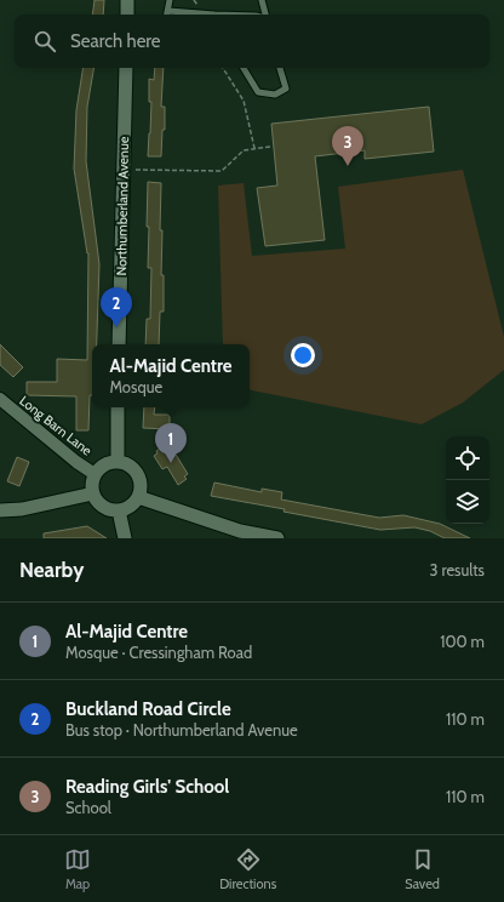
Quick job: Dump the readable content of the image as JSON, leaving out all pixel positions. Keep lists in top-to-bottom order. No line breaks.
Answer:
{"streets":{"street":["Northumberland Avenue","Long Barn Lane"]},"page":{"search":"Search here","pins":["3","2","1"],"popup":["Al-Majid Centre","Mosque"],"heading":["Nearby","3 results"],"list":[{"mark":"1","name":"Al-Majid Centre","note":"Mosque · Cressingham Road","value":"100 m"},{"mark":"2","name":"Buckland Road Circle","note":"Bus stop · Northumberland Avenue","value":"110 m"},{"mark":"3","name":"Reading Girls' School","note":"School","value":"110 m"}],"nav":["Map","Directions","Saved"]}}
